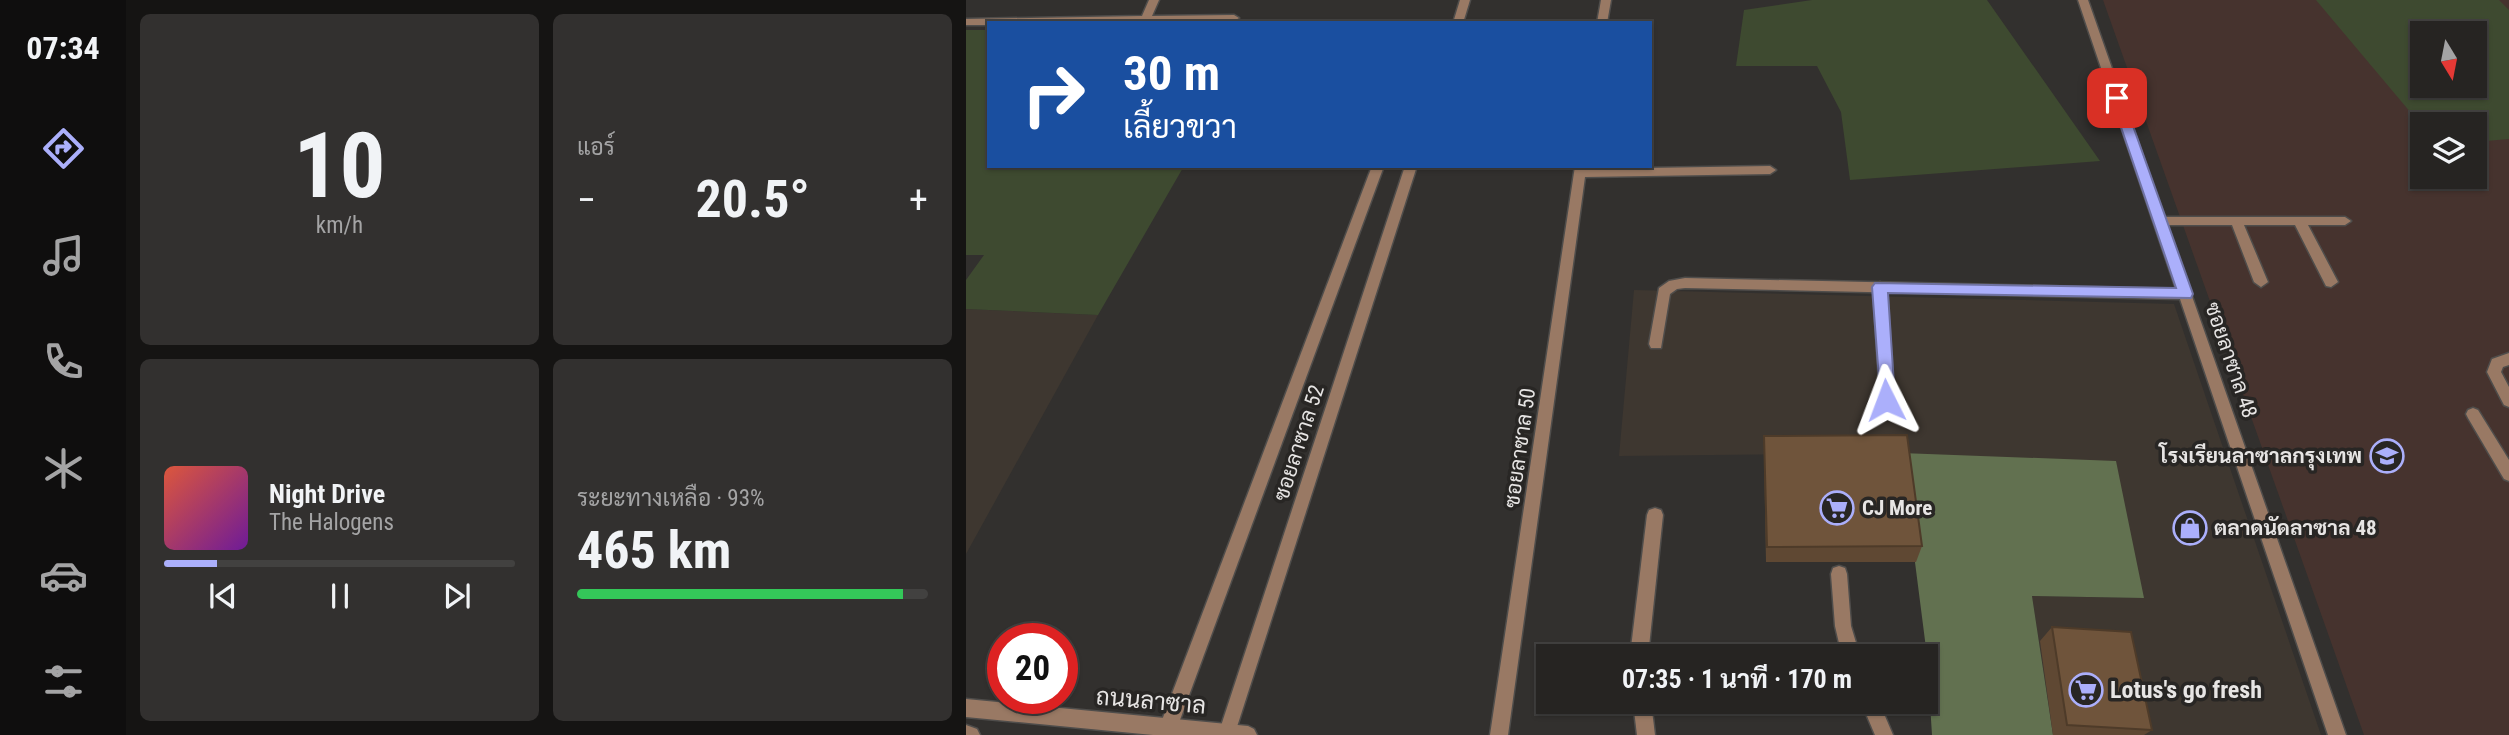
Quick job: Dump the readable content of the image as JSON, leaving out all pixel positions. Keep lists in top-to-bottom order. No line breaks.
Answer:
{"streets":{"street":["ซอยลาซาล 48","ซอยลาซาล 52","ซอยลาซาล 50","ถนนลาซาล"]},"crossings":[["ซอยลาซาล 52","ถนนลาซาล"]],"places":{"school or university":["โรงเรียนลาซาลกรุงเทพ"],"supermarket":["CJ More","Lotus's go fresh"],"shop":["ตลาดนัดลาซาล 48"]},"north":"bottom","page":{"tabs":"07:34","tile":[["10","km/h"],"แอร์",["ระยะทางเหลือ · 93%","465 km"]],"turn":["30 m","เลี้ยวขวา"],"heat":["−","20.5°","+"],"song":["Night Drive","The Halogens"],"limit":"20","trip":"07:35 · 1 นาที · 170 m"}}
